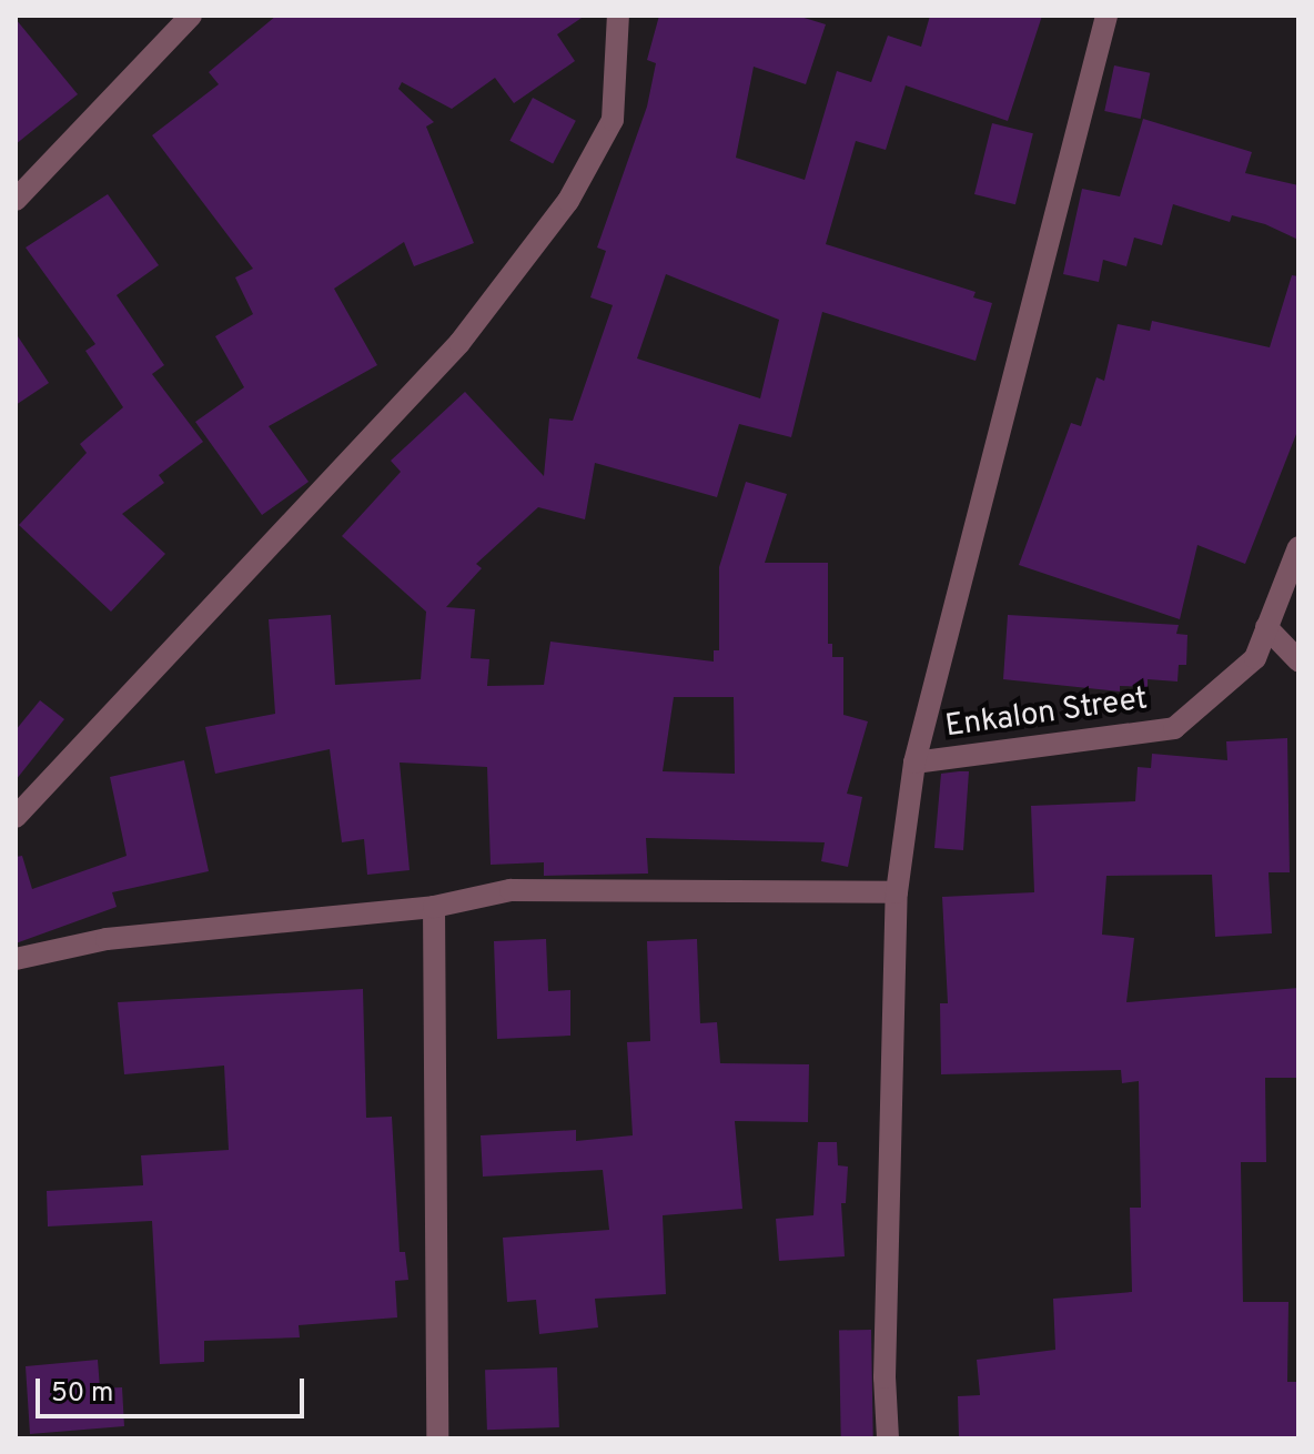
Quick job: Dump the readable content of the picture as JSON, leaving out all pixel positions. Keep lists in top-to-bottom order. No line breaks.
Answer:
{"streets":{"street":["Enkalon Street"]},"scale_bar":"50 m"}
